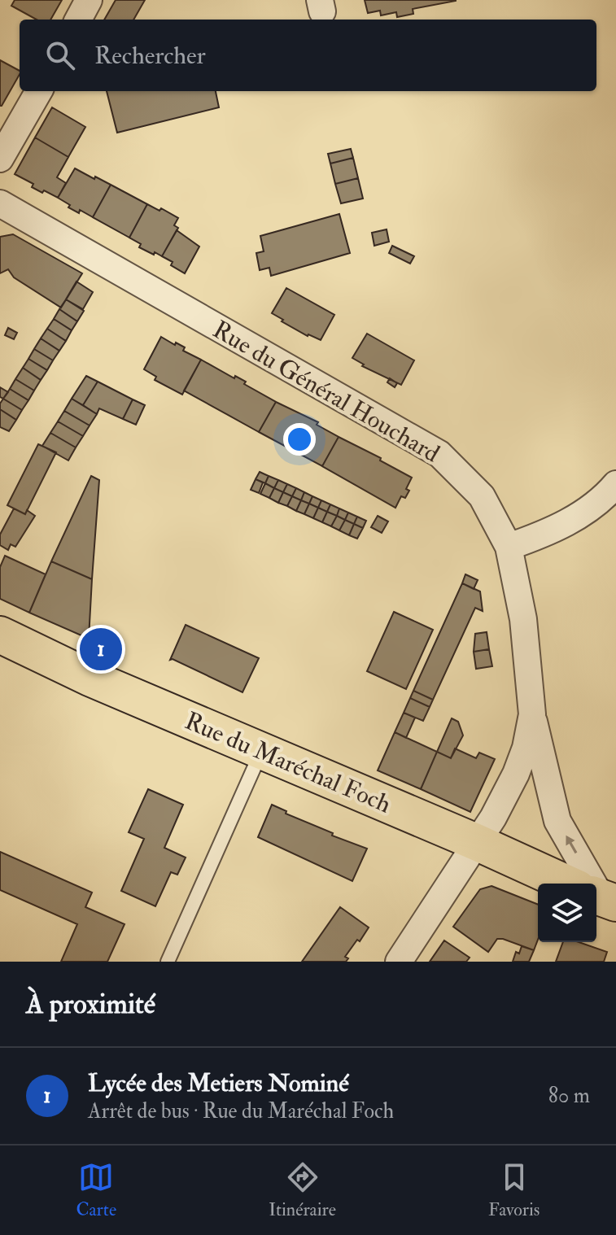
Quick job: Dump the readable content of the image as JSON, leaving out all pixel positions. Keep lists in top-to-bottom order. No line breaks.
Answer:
{"streets":{"main road":["Rue du Maréchal Foch"],"street":["Rue du Général Houchard"]},"crossings":[["Rue du Général Houchard","Rue du Maréchal Foch"]],"page":{"search":"Rechercher","pins":"1","heading":"À proximité","list":[{"mark":"1","name":"Lycée des Metiers Nominé","note":"Arrêt de bus · Rue du Maréchal Foch","value":"80 m"}],"nav":["Carte","Itinéraire","Favoris"]}}
